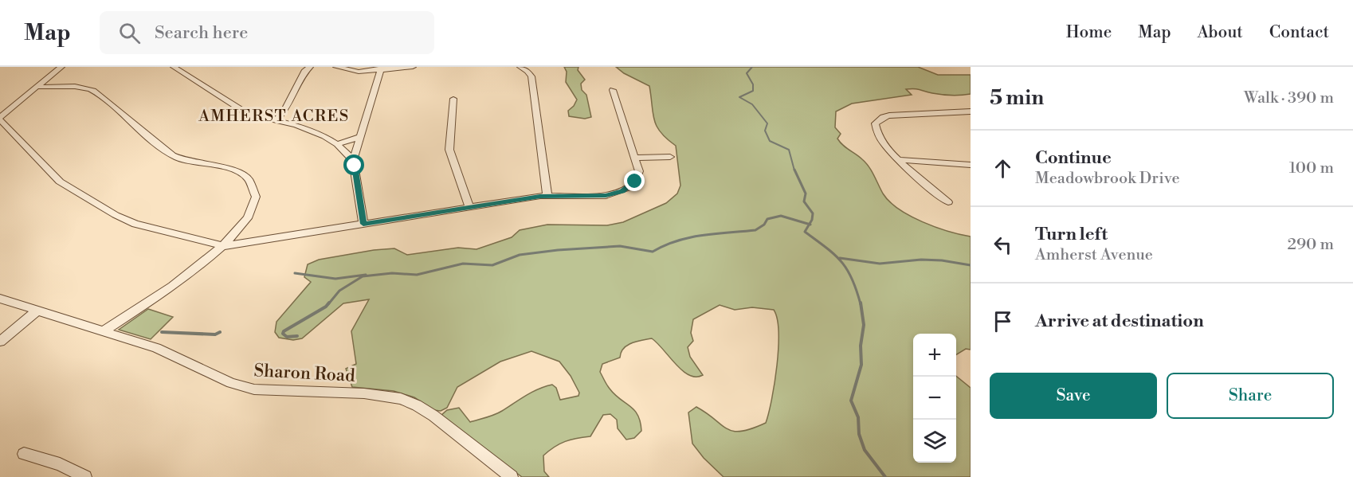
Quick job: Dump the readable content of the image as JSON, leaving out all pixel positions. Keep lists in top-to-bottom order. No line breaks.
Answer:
{"streets":{"street":["Sharon Road"]},"districts":["AMHERST ACRES"],"page":{"header":"Map","search":"Search here","nav":["Home","Map","About","Contact"],"heading":["5 min","Walk · 390 m"],"list":[["Continue","Meadowbrook Drive","100 m"],["Turn left","Amherst Avenue","290 m"],"Arrive at destination"],"map_buttons":["+","−"],"buttons":["Save","Share"]}}
